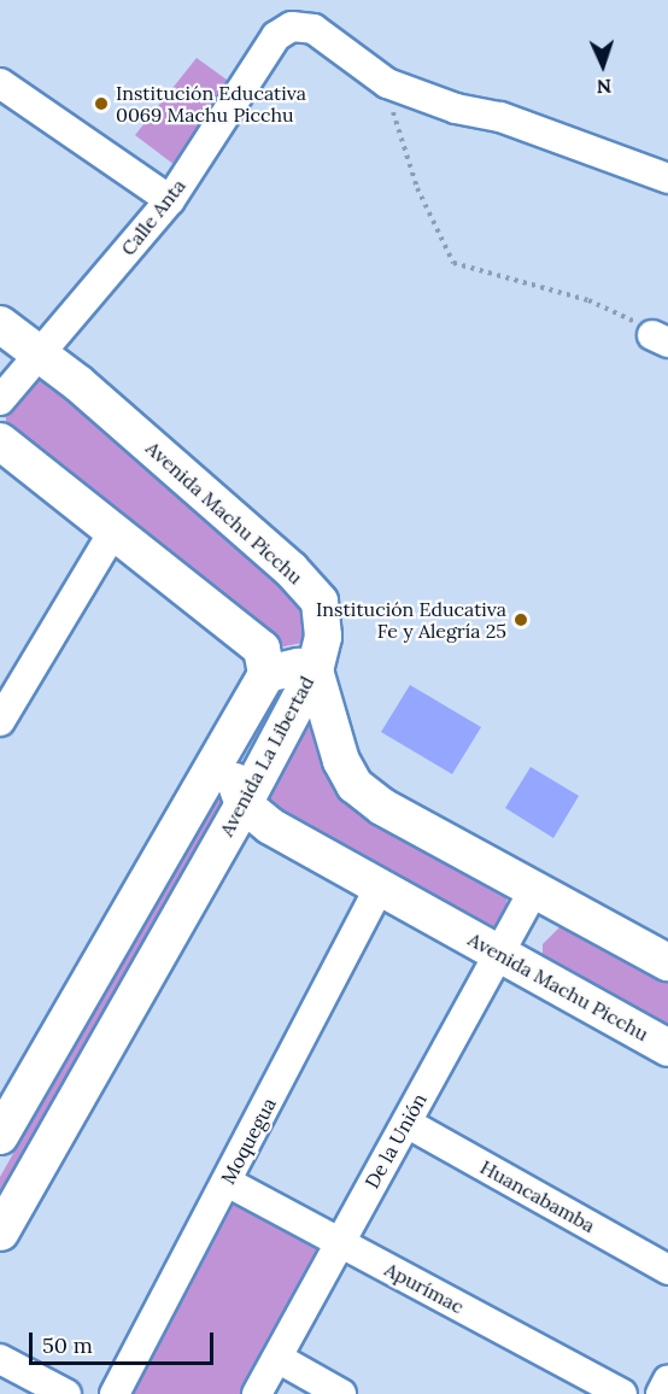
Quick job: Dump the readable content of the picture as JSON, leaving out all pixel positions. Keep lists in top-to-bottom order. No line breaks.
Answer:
{"streets":{"street":["Calle Anta","Avenida Machu Picchu","Avenida La Libertad","Moquegua","De la Unión","Huancabamba","Apurímac"]},"crossings":[["Calle Anta","Avenida Machu Picchu"],["Avenida Machu Picchu","Avenida La Libertad"],["Avenida Machu Picchu","Moquegua"],["Avenida Machu Picchu","De la Unión"],["Moquegua","Apurímac"],["De la Unión","Huancabamba"],["De la Unión","Apurímac"]],"places":["Institución Educativa 0069 Machu Picchu","Institución Educativa Fe y Alegría 25"],"scale_bar":"50 m","north":"bottom"}
